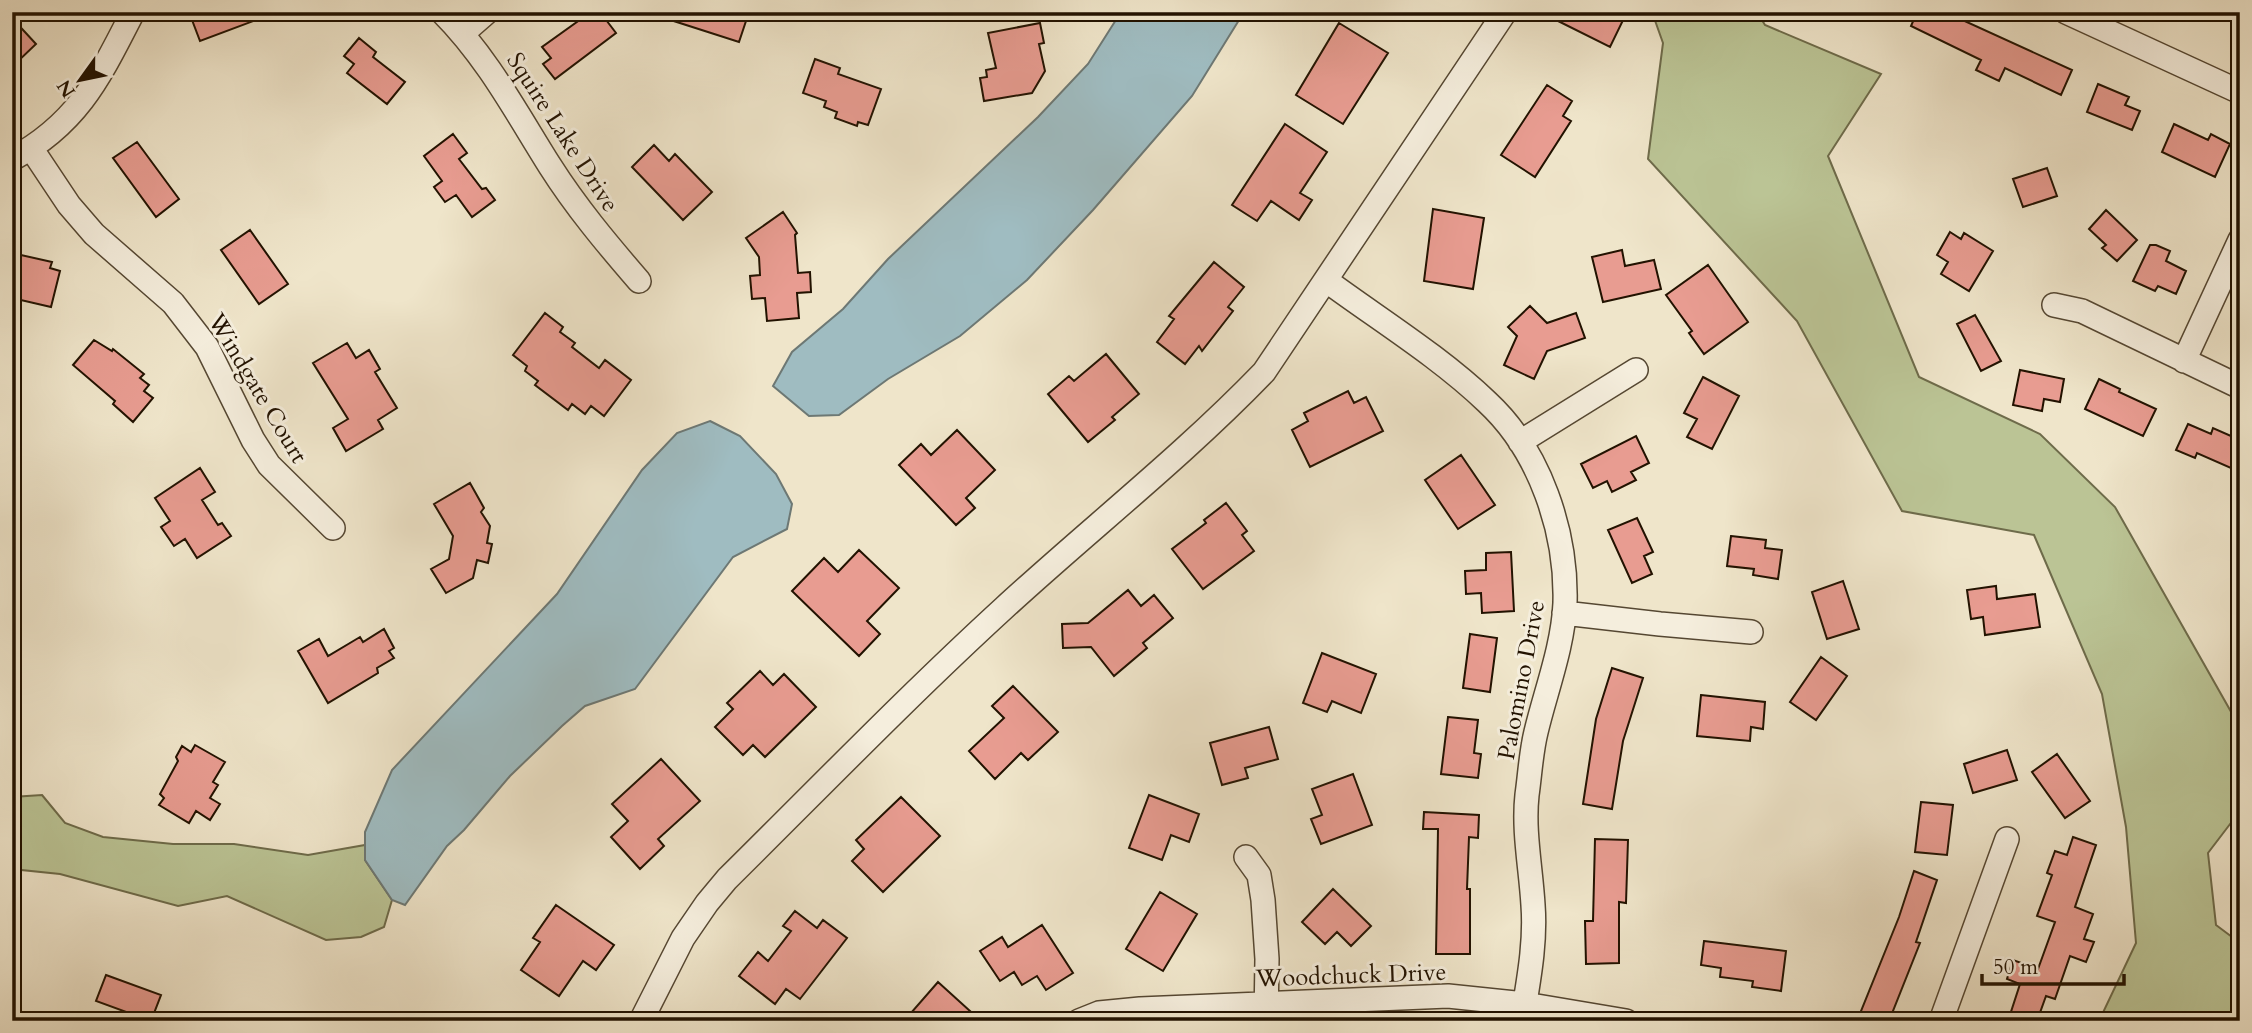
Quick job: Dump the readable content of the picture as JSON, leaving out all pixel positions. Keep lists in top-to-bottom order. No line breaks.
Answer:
{"streets":{"street":["Squire Lake Drive","Windgate Court","Palomino Drive","Woodchuck Drive"]},"crossings":[["Palomino Drive","Woodchuck Drive"]],"scale_bar":"50 m","north":"bottom left"}
